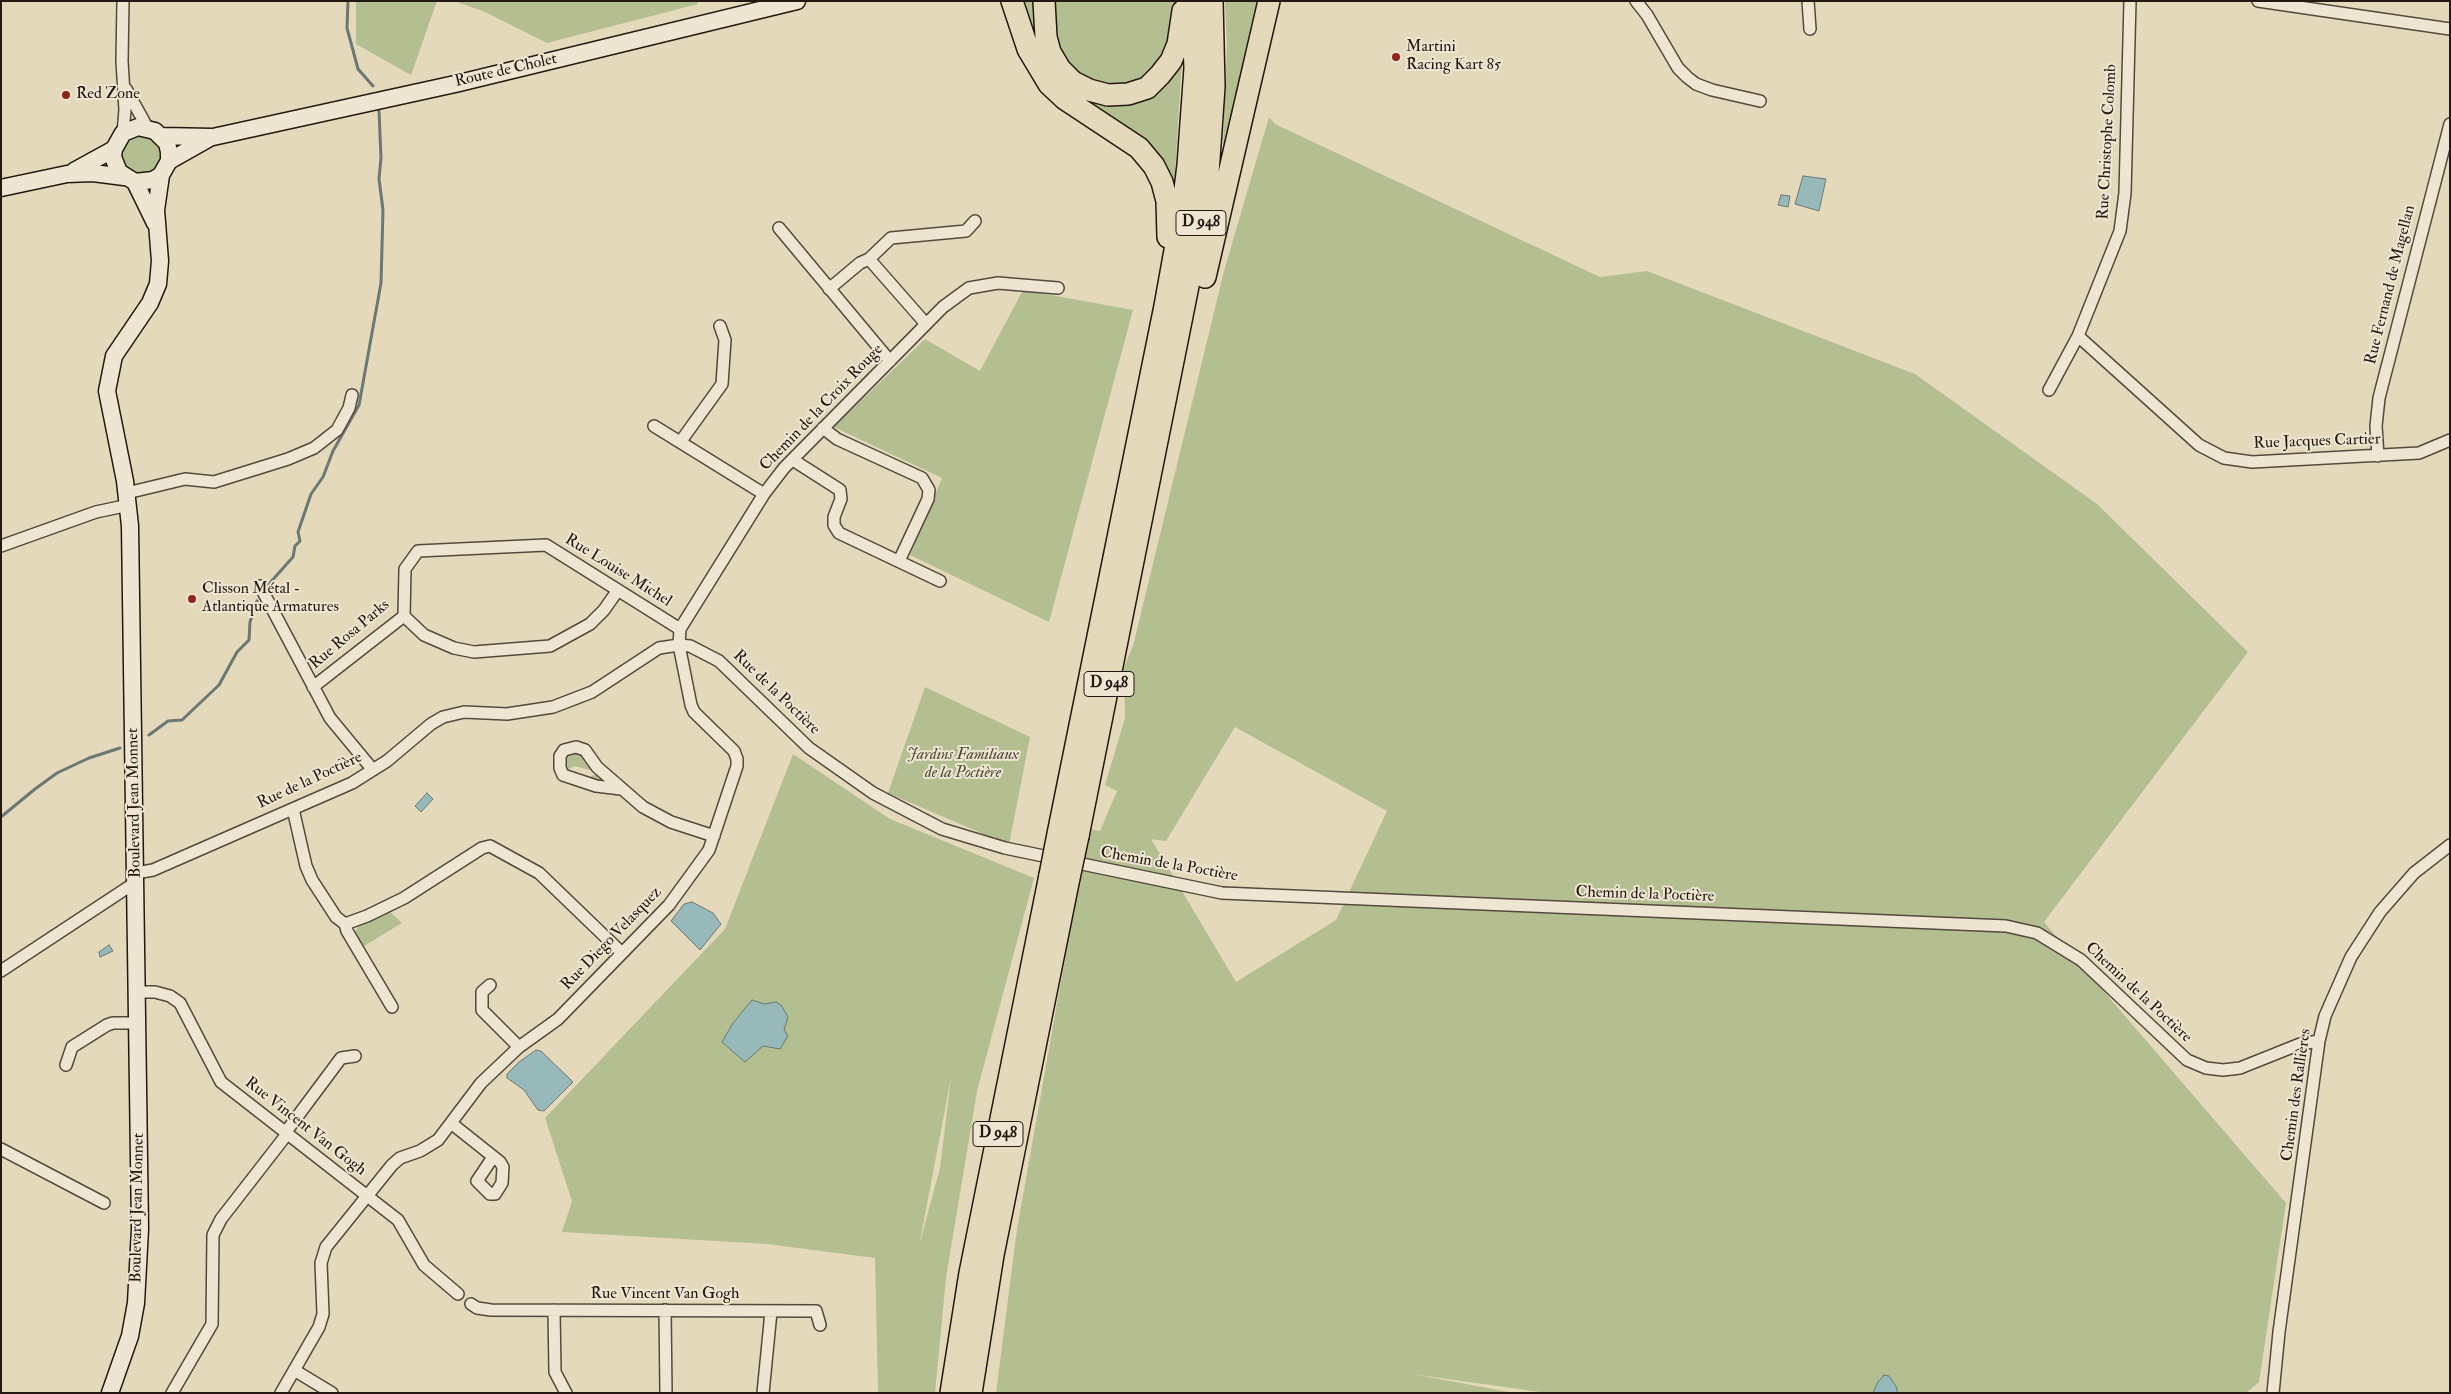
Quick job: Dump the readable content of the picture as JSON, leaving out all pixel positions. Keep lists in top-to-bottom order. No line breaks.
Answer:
{"streets":{"highway":["D 948"],"main road":["Route de Cholet","Boulevard Jean Monnet"],"street":["Rue Christophe Colomb","Rue Fernand de Magellan","Chemin de la Croix Rouge","Rue Jacques Cartier","Rue Louise Michel","Rue Rosa Parks","Rue de la Poctière","Chemin de la Poctière","Rue Diego Velasquez","Chemin des Rallières","Rue Vincent Van Gogh"]},"crossings":[["Rue Christophe Colomb","Rue Jacques Cartier"],["Rue Fernand de Magellan","Rue Jacques Cartier"],["Chemin de la Croix Rouge","Rue Louise Michel"],["Chemin de la Croix Rouge","Rue de la Poctière"],["Chemin de la Croix Rouge","Rue Diego Velasquez"],["Rue Louise Michel","Rue Rosa Parks"],["Rue de la Poctière","Boulevard Jean Monnet"],["Rue de la Poctière","Chemin de la Poctière"],["Rue de la Poctière","Rue Diego Velasquez"],["Boulevard Jean Monnet","Rue Vincent Van Gogh"],["Chemin de la Poctière","Chemin des Rallières"],["Rue Diego Velasquez","Rue Vincent Van Gogh"]],"parks":["Jardins Familiaux de la Poctière"],"places":["Martini Racing Kart 85","Red Zone","Clisson Métal - Atlantique Armatures"]}
